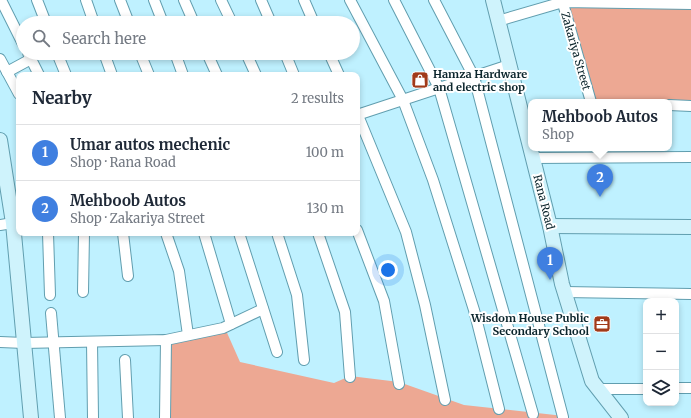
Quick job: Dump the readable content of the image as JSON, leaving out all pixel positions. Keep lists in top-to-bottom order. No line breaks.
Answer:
{"streets":{"street":["Zakariya Street","Rana Road"]},"places":{"shop":["Hamza Hardware and electric shop"],"office":["Wisdom House Public Secondary School"]},"page":{"search":"Search here","heading":["Nearby","2 results"],"popup":["Mehboob Autos","Shop"],"list":[{"mark":"1","name":"Umar autos mechenic","note":"Shop · Rana Road","value":"100 m"},{"mark":"2","name":"Mehboob Autos","note":"Shop · Zakariya Street","value":"130 m"}],"pins":["2","1"],"map_buttons":["+","−"]}}
